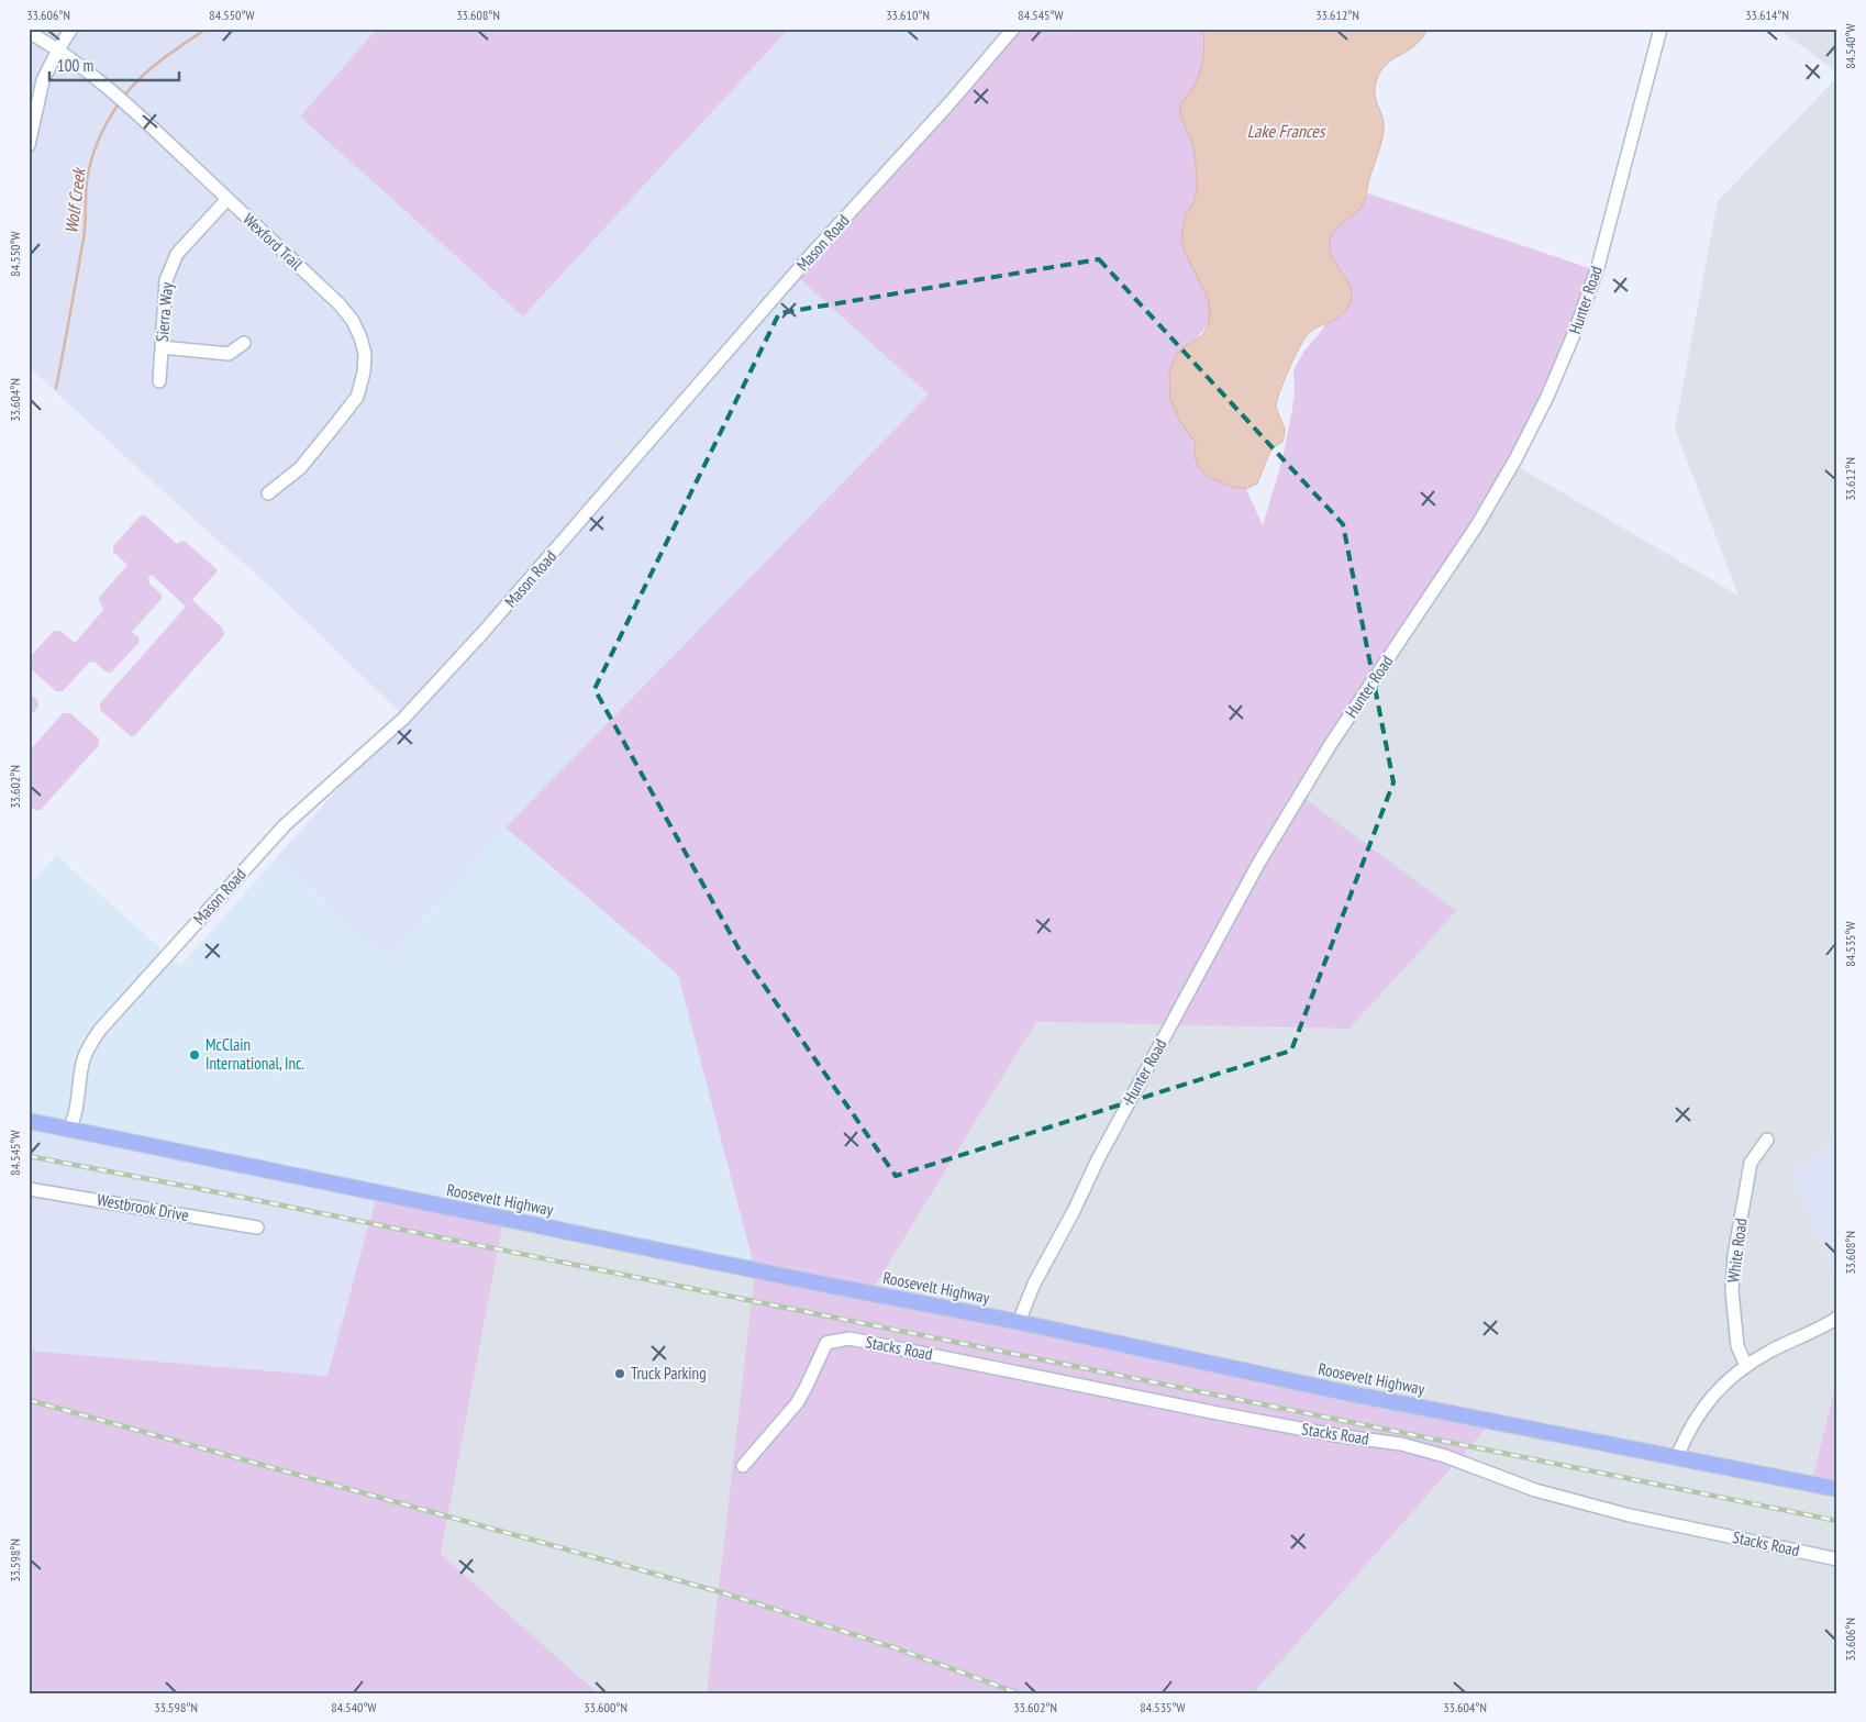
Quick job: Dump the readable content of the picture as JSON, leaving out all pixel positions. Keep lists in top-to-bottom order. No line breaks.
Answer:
{"streets":{"main road":["Roosevelt Highway"],"street":["Wexford Trail","Mason Road","Hunter Road","Sierra Way","Westbrook Drive","White Road","Stacks Road"]},"crossings":[["Wexford Trail","Sierra Way"],["Mason Road","Roosevelt Highway"],["Hunter Road","Roosevelt Highway"]],"water":["Lake Frances","Wolf Creek"],"places":["McClain International, Inc.","Truck Parking"],"scale_bar":"100 m","coordinates":["33.606°N","84.550°W","33.608°N","33.610°N","84.545°W","33.612°N","33.614°N","84.540°W","33.604°N","33.602°N","84.535°W","33.598°N","33.600°N"]}
